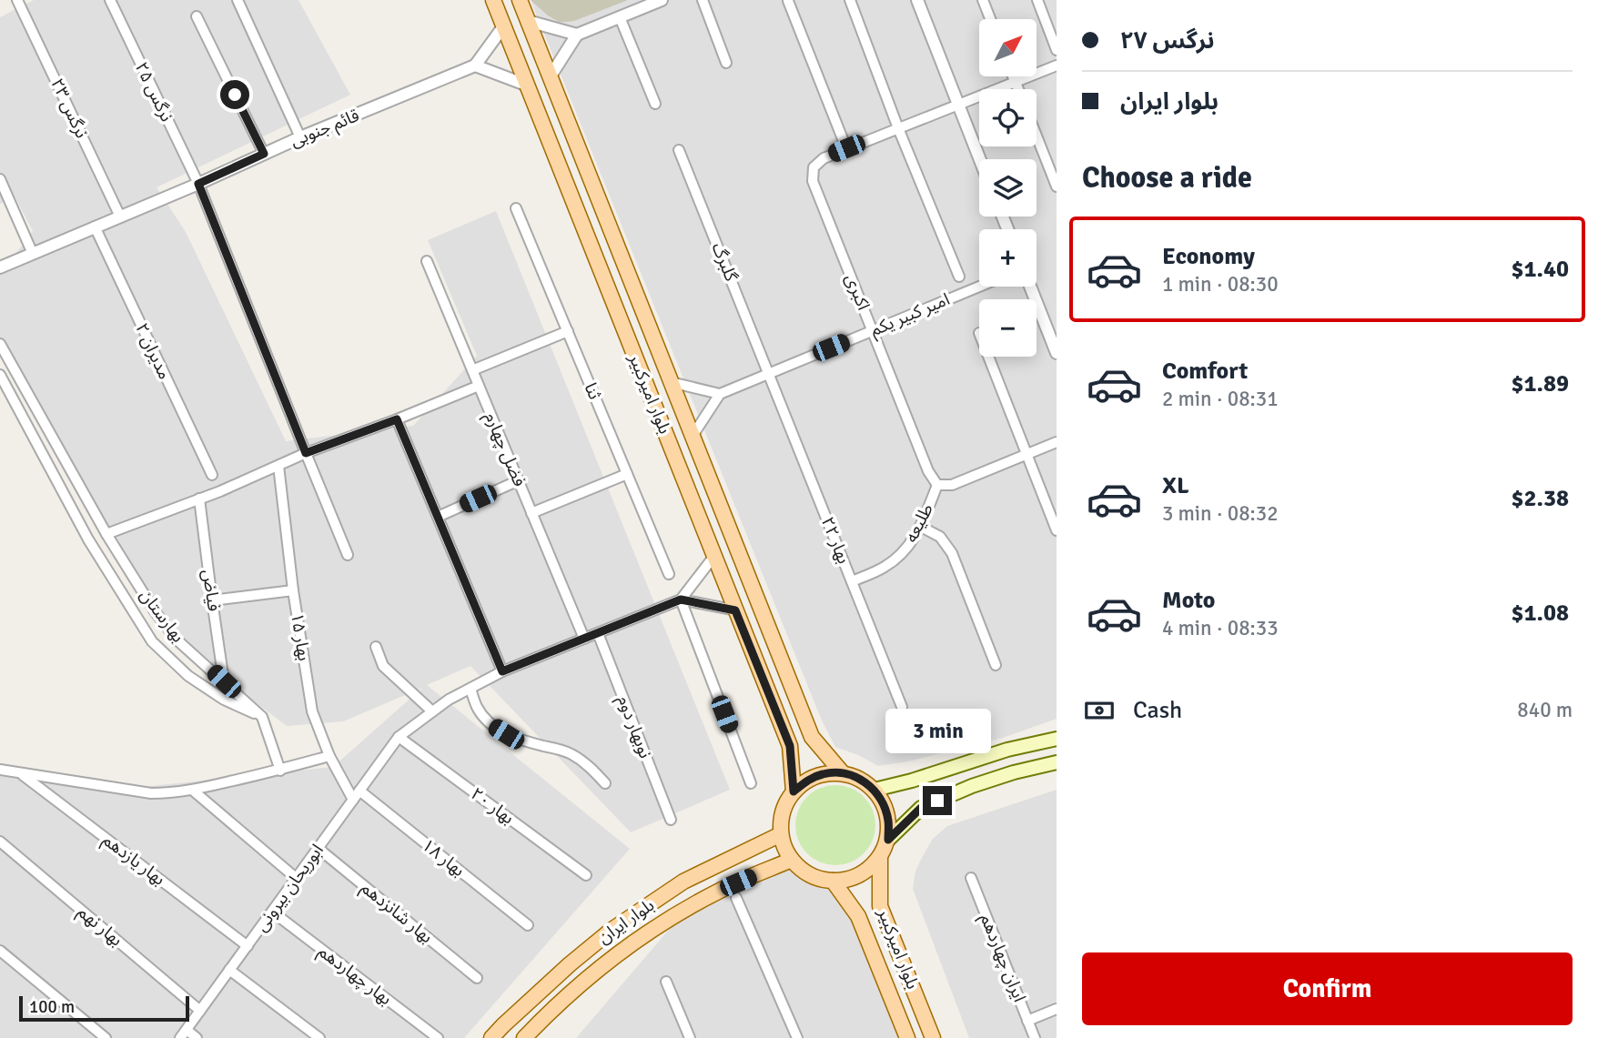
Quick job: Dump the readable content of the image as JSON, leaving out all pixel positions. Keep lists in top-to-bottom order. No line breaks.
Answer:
{"streets":{"main road":["بلوار امیرکبیر","بلوار ایران"],"street":["نرگس ۲۵","نرگس ۲۳","قائم جنوبی","گلبرگ","اکبری","امیر کبیر یکم","مدیران ۲","ثنا","فضل چهارم","طلیعه","بهار ۲۲","فیاض","بهارستان","بهار ۱۵","نوبهار دوم","بهار ۲۰","بهار ۱۸","بهار یازدهم","ابوریحان بیرونی","بهار شانزدهم","بهار نهم","ایران چهاردهم","بهار چهاردهم"]},"crossings":[["نرگس ۲۵","قائم جنوبی"],["نرگس ۲۳","قائم جنوبی"],["قائم جنوبی","مدیران ۲"],["گلبرگ","امیر کبیر یکم"],["گلبرگ","بهار ۲۲"],["اکبری","امیر کبیر یکم"],["اکبری","طلیعه"],["امیر کبیر یکم","بهار ۲۲"],["بلوار امیرکبیر","بلوار ایران"],["فضل چهارم","ابوریحان بیرونی"],["طلیعه","بهار ۲۲"],["فیاض","بهارستان"],["بهار ۱۵","بهار ۱۸"],["بهار ۱۵","ابوریحان بیرونی"],["نوبهار دوم","ابوریحان بیرونی"],["بهار ۲۰","ابوریحان بیرونی"],["بهار ۱۸","ابوریحان بیرونی"],["بهار یازدهم","ابوریحان بیرونی"],["ابوریحان بیرونی","بهار شانزدهم"],["ابوریحان بیرونی","بهار نهم"],["ابوریحان بیرونی","بهار چهاردهم"]],"scale_bar":"100 m","north":"top right","page":{"banner":["نرگس ۲۷","بلوار ایران"],"map_buttons":["+","−"],"heading":"Choose a ride","list":[{"name":"Economy","note":"1 min · 08:30","value":"$1.40"},{"name":"Comfort","note":"2 min · 08:31","value":"$1.89"},{"name":"XL","note":"3 min · 08:32","value":"$2.38"},{"name":"Moto","note":"4 min · 08:33","value":"$1.08"}],"pay":["Cash","840 m"],"bubble":"3 min","buttons":"Confirm","scale":"100 m"}}
